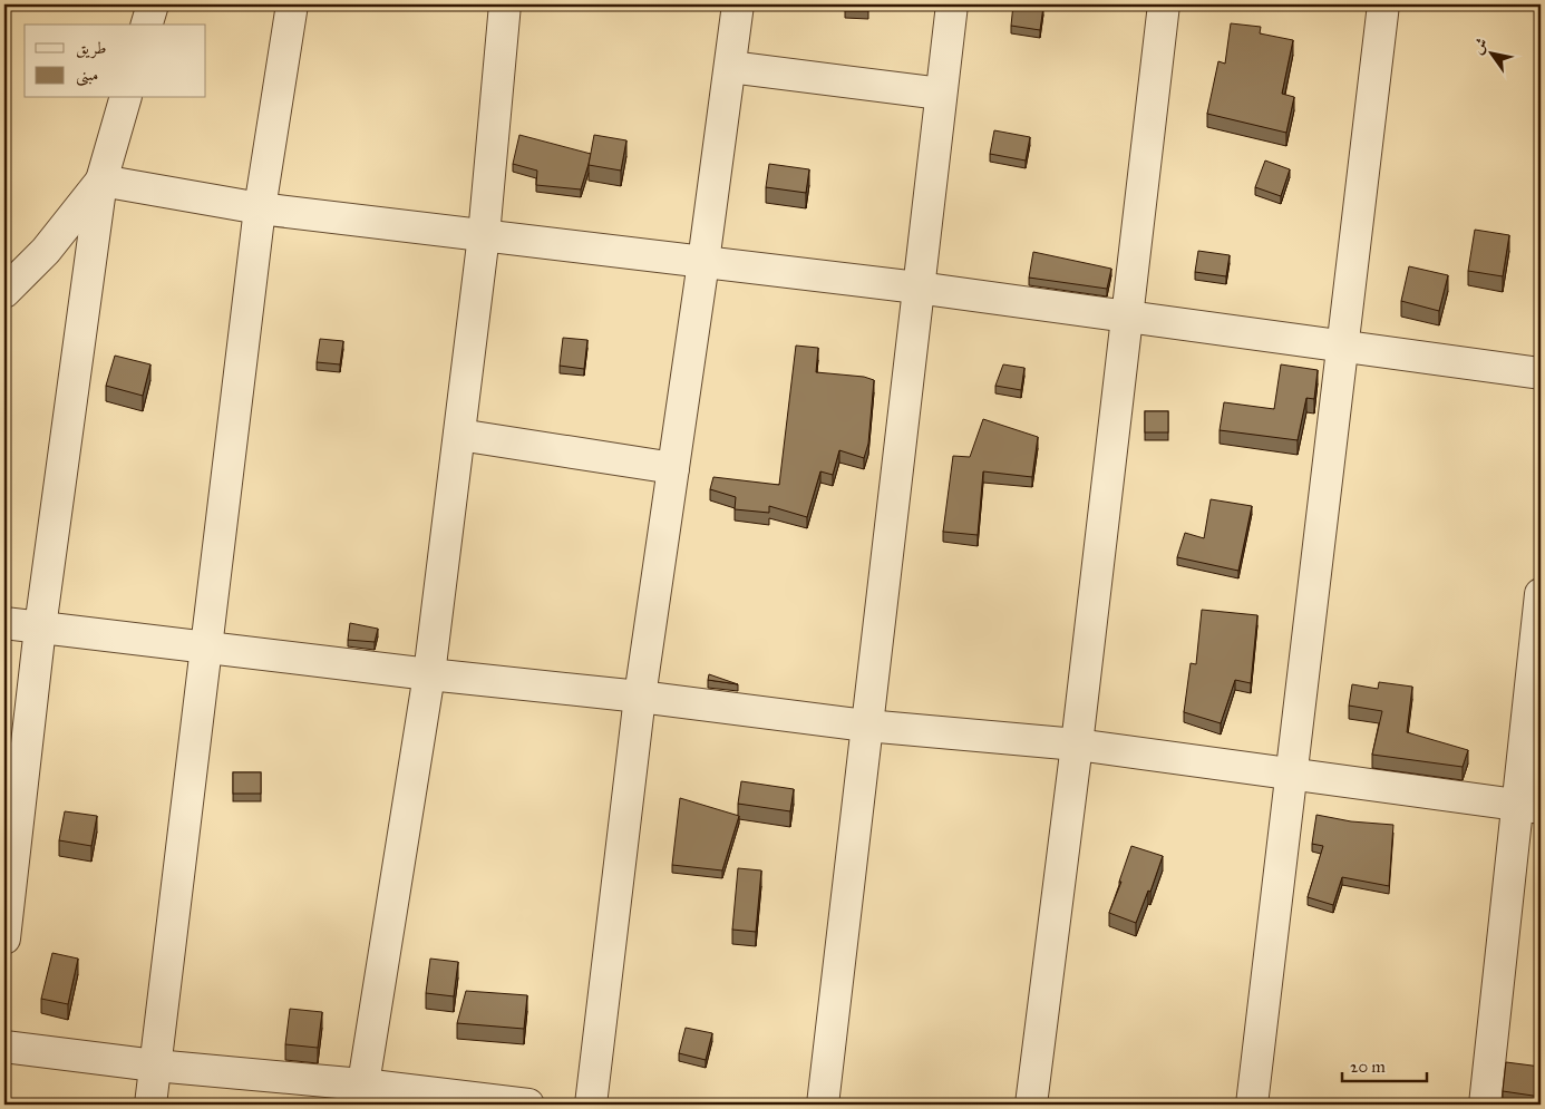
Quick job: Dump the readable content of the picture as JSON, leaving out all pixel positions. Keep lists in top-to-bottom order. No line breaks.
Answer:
{"legend":["طريق","مبنى"],"scale_bar":"20 m","north":"top left"}
